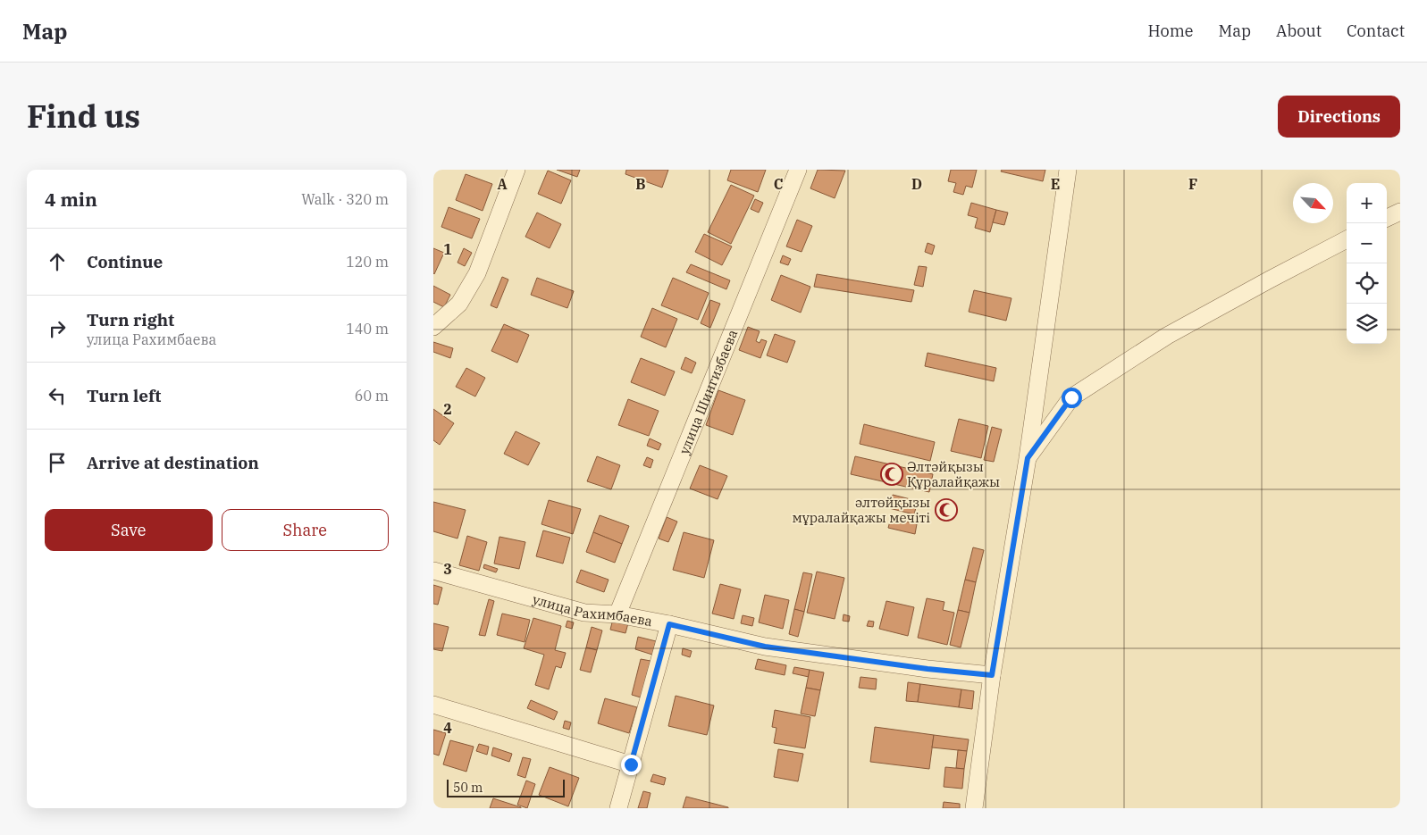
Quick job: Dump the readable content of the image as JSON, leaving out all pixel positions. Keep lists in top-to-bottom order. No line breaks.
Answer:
{"streets":{"street":["улица Шингизбаева","улица Рахимбаева"]},"crossings":[["улица Шингизбаева","улица Рахимбаева"]],"places":{"mosque":["Әлтәйқызы Құралайқажы","әлтөйқызы мұралайқажы мечіті"]},"scale_bar":"50 m","north":"bottom right","page":{"header":"Map","nav":["Home","Map","About","Contact"],"title":"Find us","buttons":["Directions",["Save","Share"]],"heading":["4 min","Walk · 320 m"],"map_buttons":["+","−"],"list":[["Continue","120 m"],["Turn right","улица Рахимбаева","140 m"],["Turn left","60 m"],"Arrive at destination"],"scale":"50 m"},"grid":{"columns":["A","B","C","D","E","F"],"rows":["1","2","3","4"]}}
